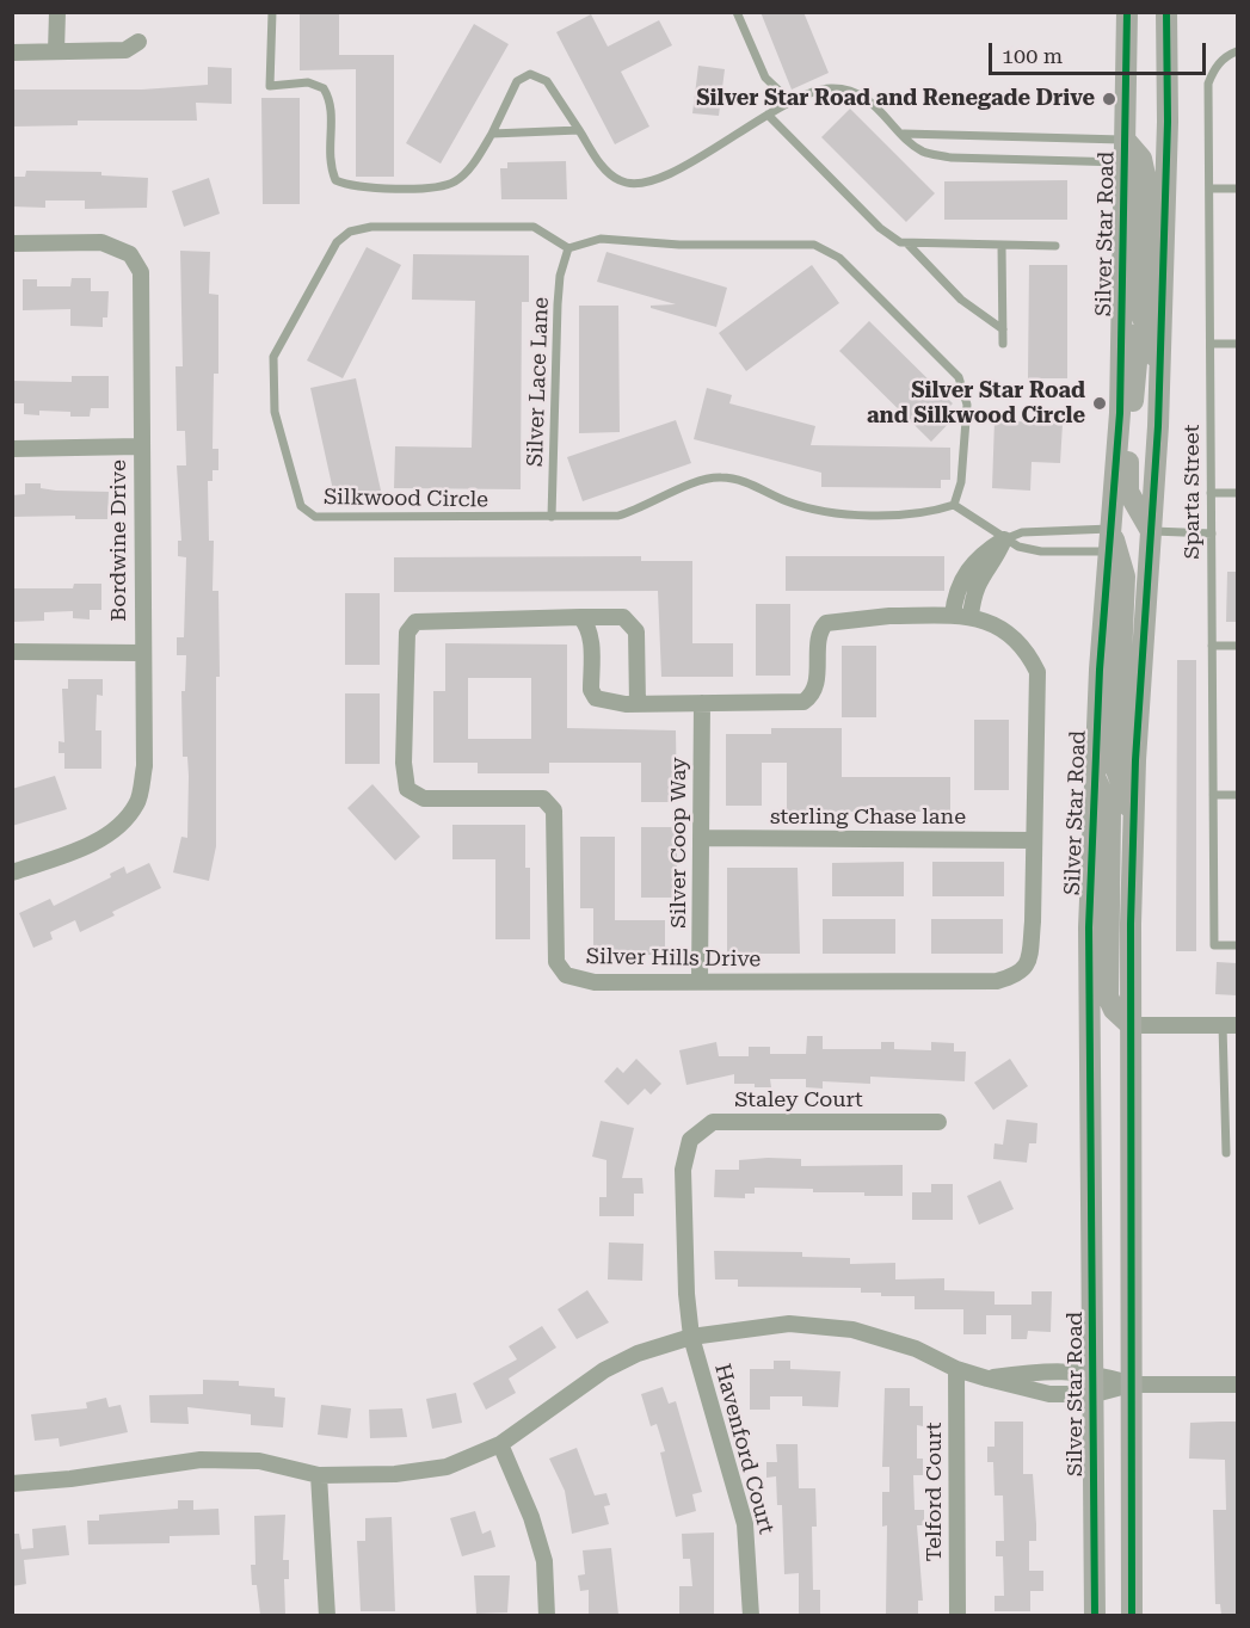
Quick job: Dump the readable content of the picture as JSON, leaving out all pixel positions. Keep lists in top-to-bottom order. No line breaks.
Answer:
{"streets":{"main road":["Silver Star Road"],"street":["Bordwine Drive","sterling Chase lane","Silver Coop Way","Silver Hills Drive","Staley Court","Havenford Court","Telford Court"],"lane":["Silver Lace Lane","Sparta Street","Silkwood Circle"]},"crossings":[["Silver Lace Lane","Silkwood Circle"],["sterling Chase lane","Silver Coop Way"],["sterling Chase lane","Silver Hills Drive"],["Silver Coop Way","Silver Hills Drive"],["Staley Court","Havenford Court"]],"places":["Silver Star Road and Renegade Drive","Silver Star Road and Silkwood Circle"],"scale_bar":"100 m"}
